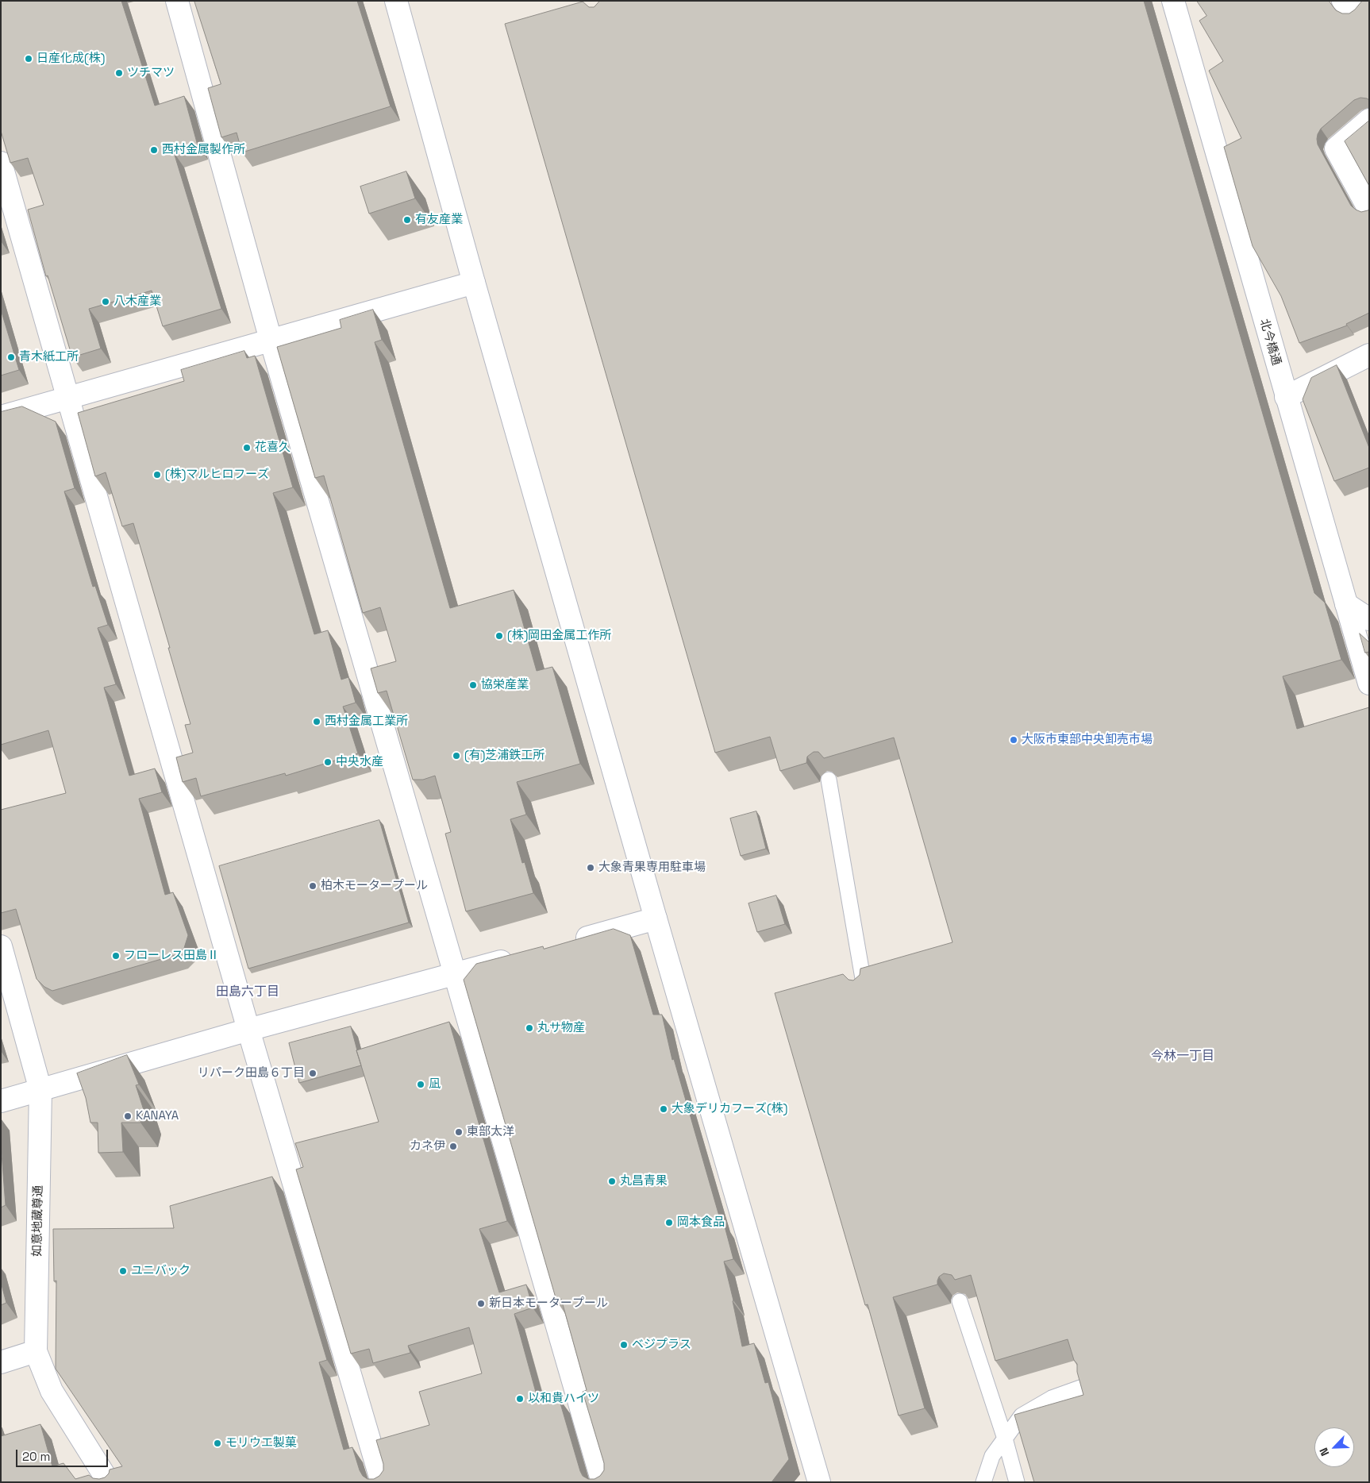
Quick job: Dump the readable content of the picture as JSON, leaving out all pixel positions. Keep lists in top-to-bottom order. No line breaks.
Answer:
{"streets":{"street":["北今橋通","如意地蔵尊通"]},"districts":["田島六丁目","今林一丁目"],"places":["日産化成(株)","ツチマツ","西村金属製作所","有友産業","八木産業","青木紙工所","花喜久","(株)マルヒロフーズ","(株)岡田金属工作所","協栄産業","西村金属工業所","大阪市東部中央卸売市場","(有)芝浦鉄工所","中央水産","大象青果専用駐車場","柏木モータープール","フローレス田島Ⅱ","丸サ物産","リパーク田島６丁目","凪","大象デリカフーズ(株)","KANAYA","東部太洋","カネ伊","丸昌青果","岡本食品","ユニバック","新日本モータープール","ベジプラス","以和貴ハイツ","モリウエ製菓"],"scale_bar":"20 m","north":"bottom left"}
